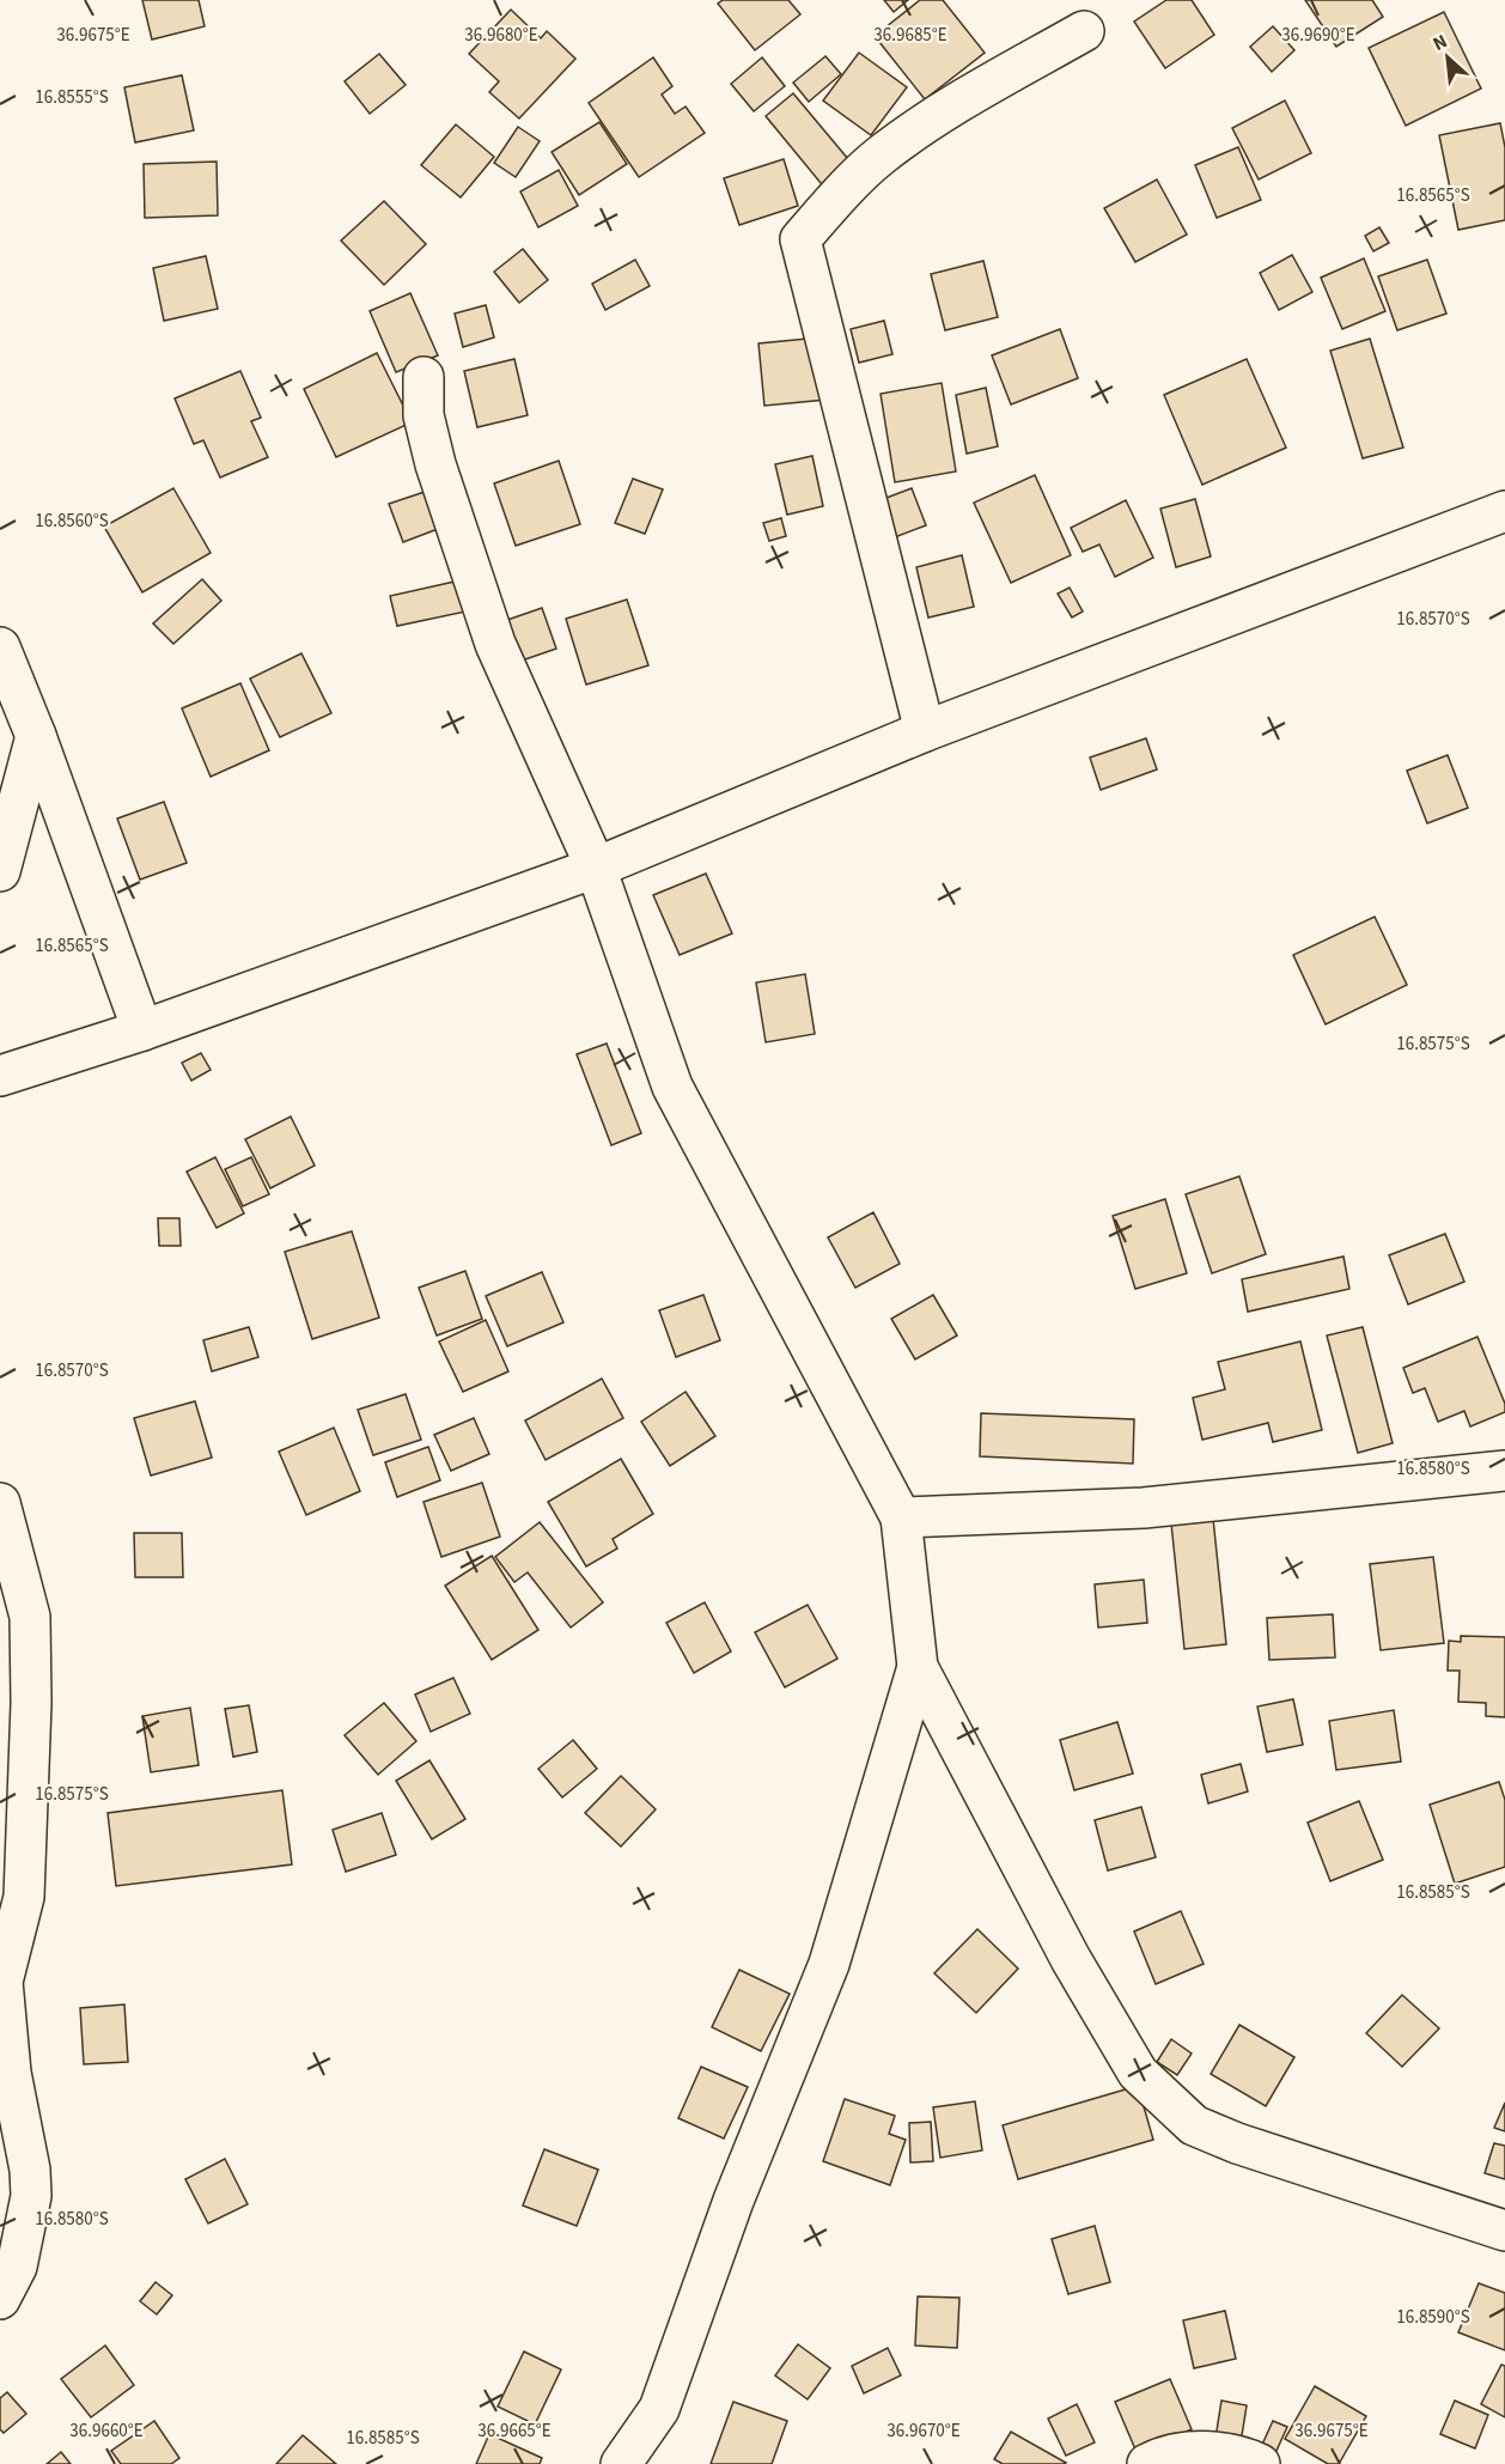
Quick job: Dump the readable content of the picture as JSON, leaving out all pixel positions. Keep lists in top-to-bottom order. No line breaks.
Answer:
{"north":"top left","coordinates":["36.9675°E","36.9680°E","36.9685°E","36.9690°E","16.8555°S","16.8565°S","16.8560°S","16.8570°S","16.8575°S","16.8580°S","16.8585°S","16.8590°S","36.9660°E","36.9665°E","36.9670°E"]}
